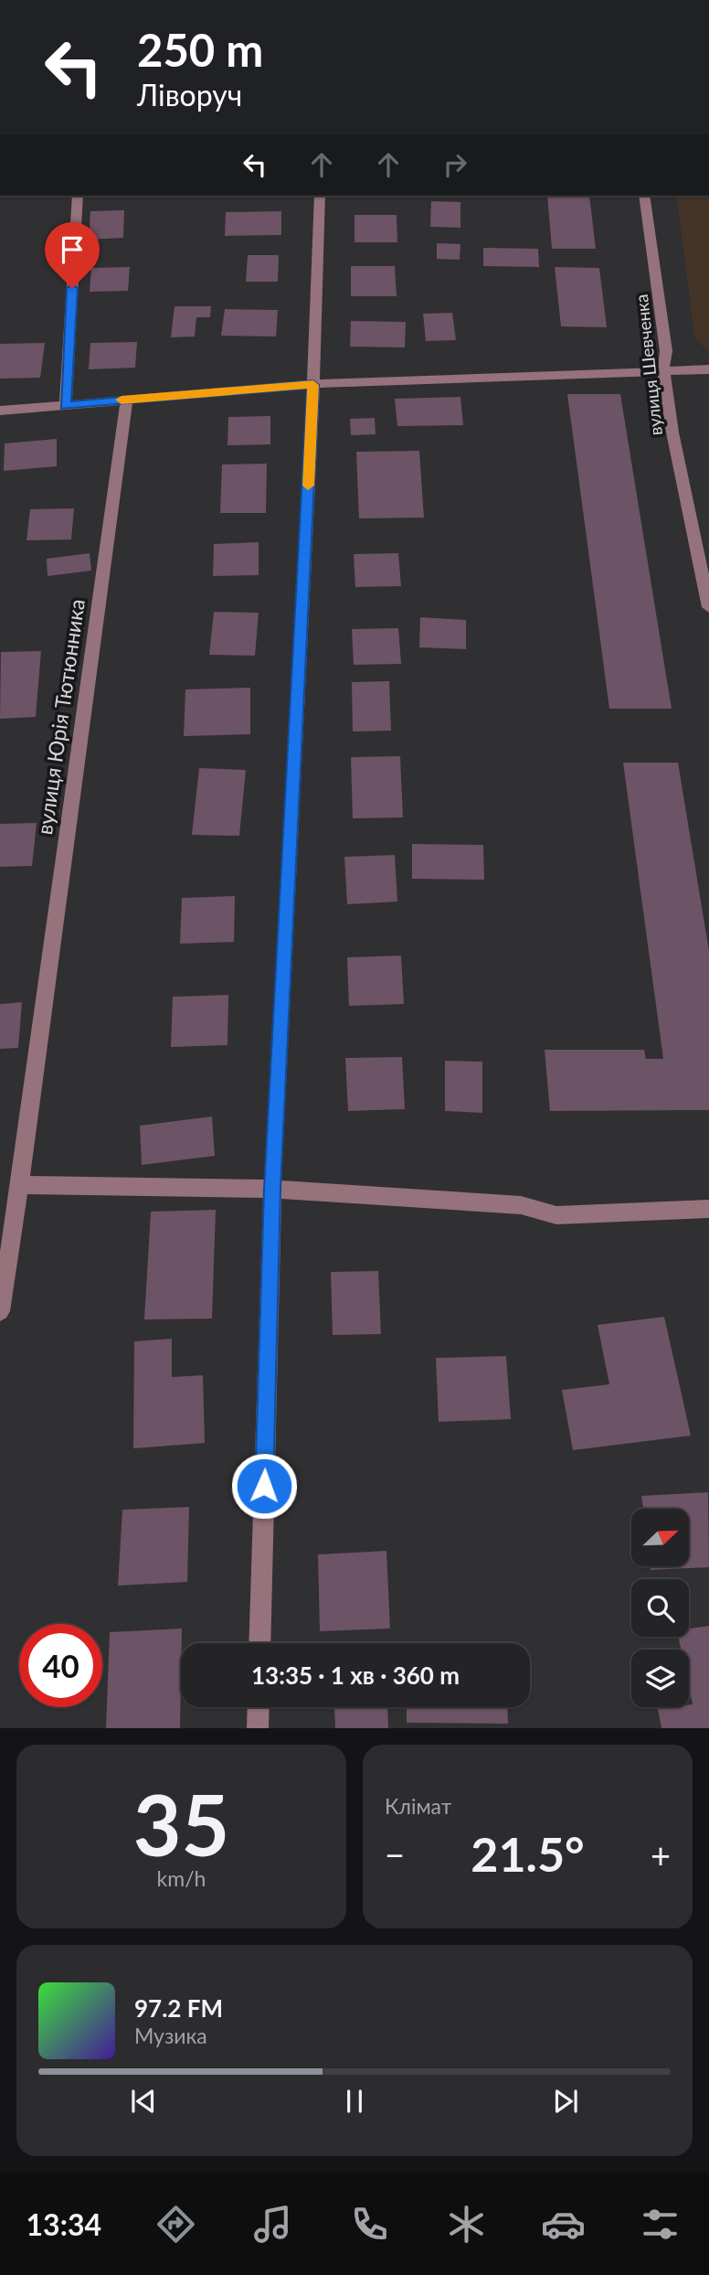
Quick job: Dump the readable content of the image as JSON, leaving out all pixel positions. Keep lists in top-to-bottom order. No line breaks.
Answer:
{"streets":{"street":["вулиця Шевченка","вулиця Юрія Тютюнника"]},"north":"top right","page":{"turn":["250 m","Ліворуч"],"limit":"40","trip":"13:35 · 1 хв · 360 m","tile":[["35","km/h"],"Клімат"],"heat":["−","21.5°","+"],"song":["97.2 FM","Музика"],"tabs":"13:34"}}
